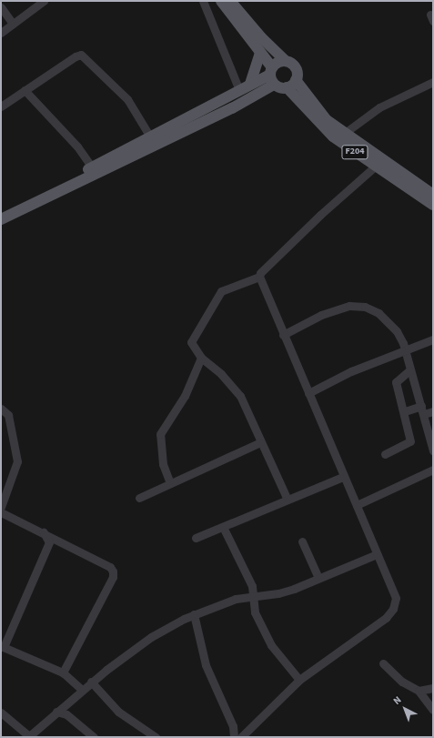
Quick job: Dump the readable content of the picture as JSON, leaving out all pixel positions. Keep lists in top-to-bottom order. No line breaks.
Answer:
{"streets":{"main road":["F204"]},"north":"top left"}
